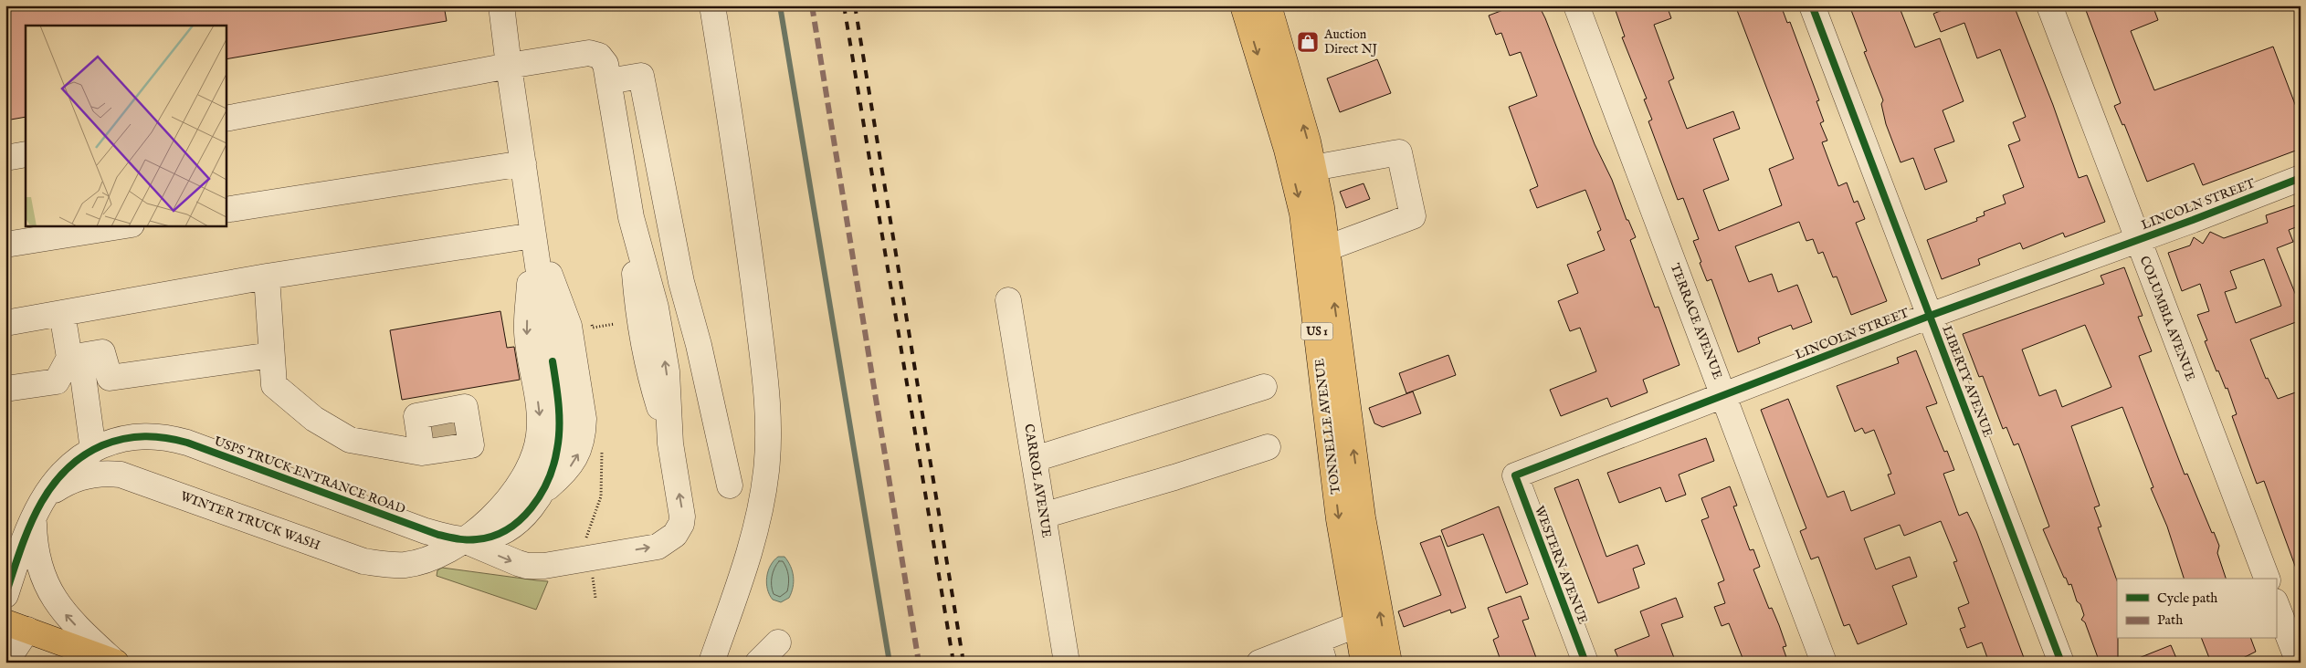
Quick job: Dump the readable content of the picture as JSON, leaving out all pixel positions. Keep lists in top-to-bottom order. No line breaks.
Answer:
{"streets":{"main road":["US 1","TONNELLE AVENUE"],"street":["LINCOLN STREET","COLUMBIA AVENUE","TERRACE AVENUE","LIBERTY AVENUE","USPS TRUCK ENTRANCE ROAD","CARROL AVENUE","WINTER TRUCK WASH","WESTERN AVENUE"]},"crossings":[["LINCOLN STREET","COLUMBIA AVENUE"],["LINCOLN STREET","TERRACE AVENUE"],["LINCOLN STREET","LIBERTY AVENUE"],["LINCOLN STREET","WESTERN AVENUE"],["USPS TRUCK ENTRANCE ROAD","WINTER TRUCK WASH"]],"places":{"shop":["Auction Direct NJ"]},"legend":["Cycle path","Path"]}
